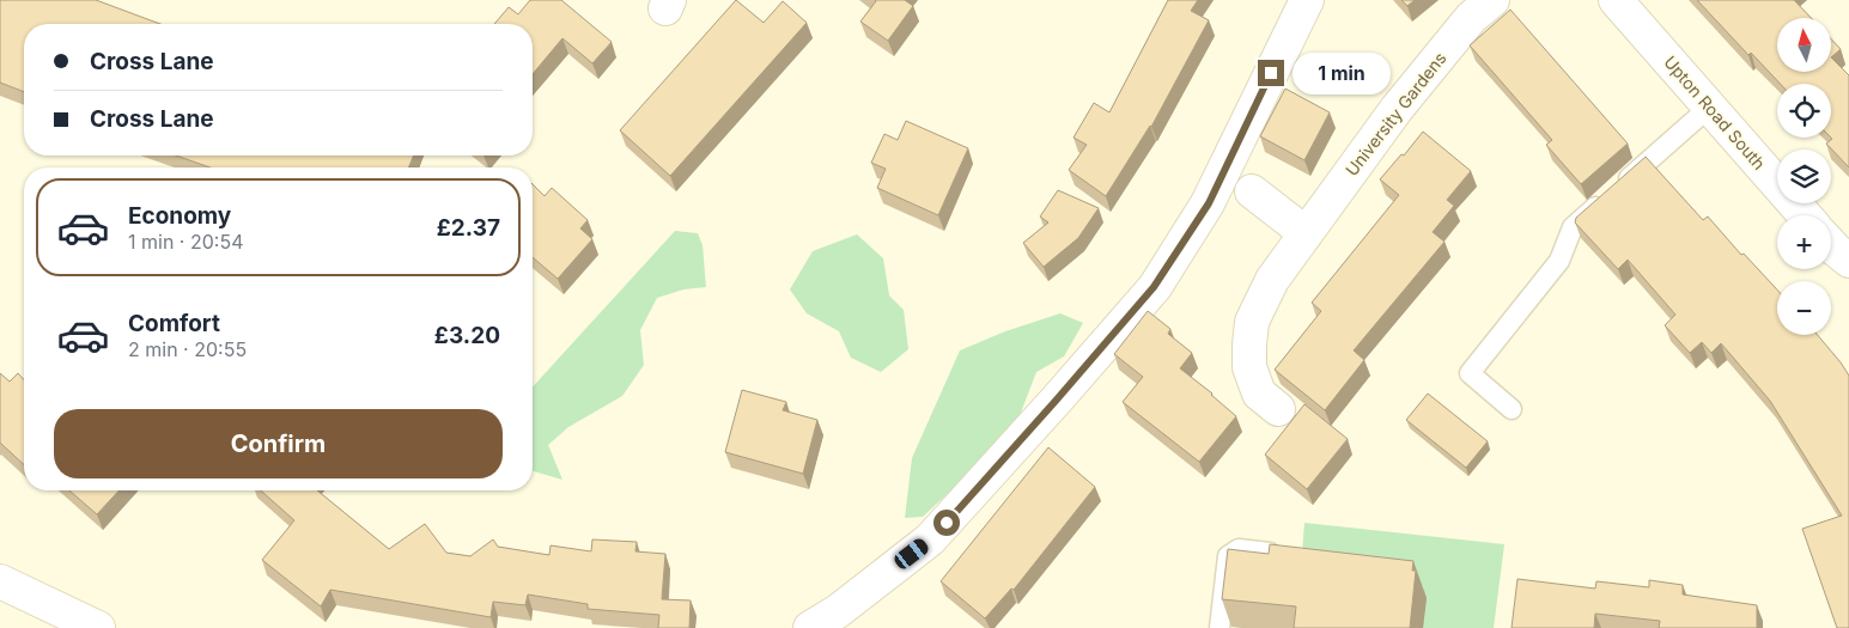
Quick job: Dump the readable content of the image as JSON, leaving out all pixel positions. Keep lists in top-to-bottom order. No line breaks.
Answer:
{"streets":{"street":["Upton Road South","University Gardens"]},"north":"top","page":{"map_buttons":["+","−"],"banner":["Cross Lane","Cross Lane"],"bubble":"1 min","list":[{"name":"Economy","note":"1 min · 20:54","value":"£2.37"},{"name":"Comfort","note":"2 min · 20:55","value":"£3.20"}],"buttons":"Confirm"}}
